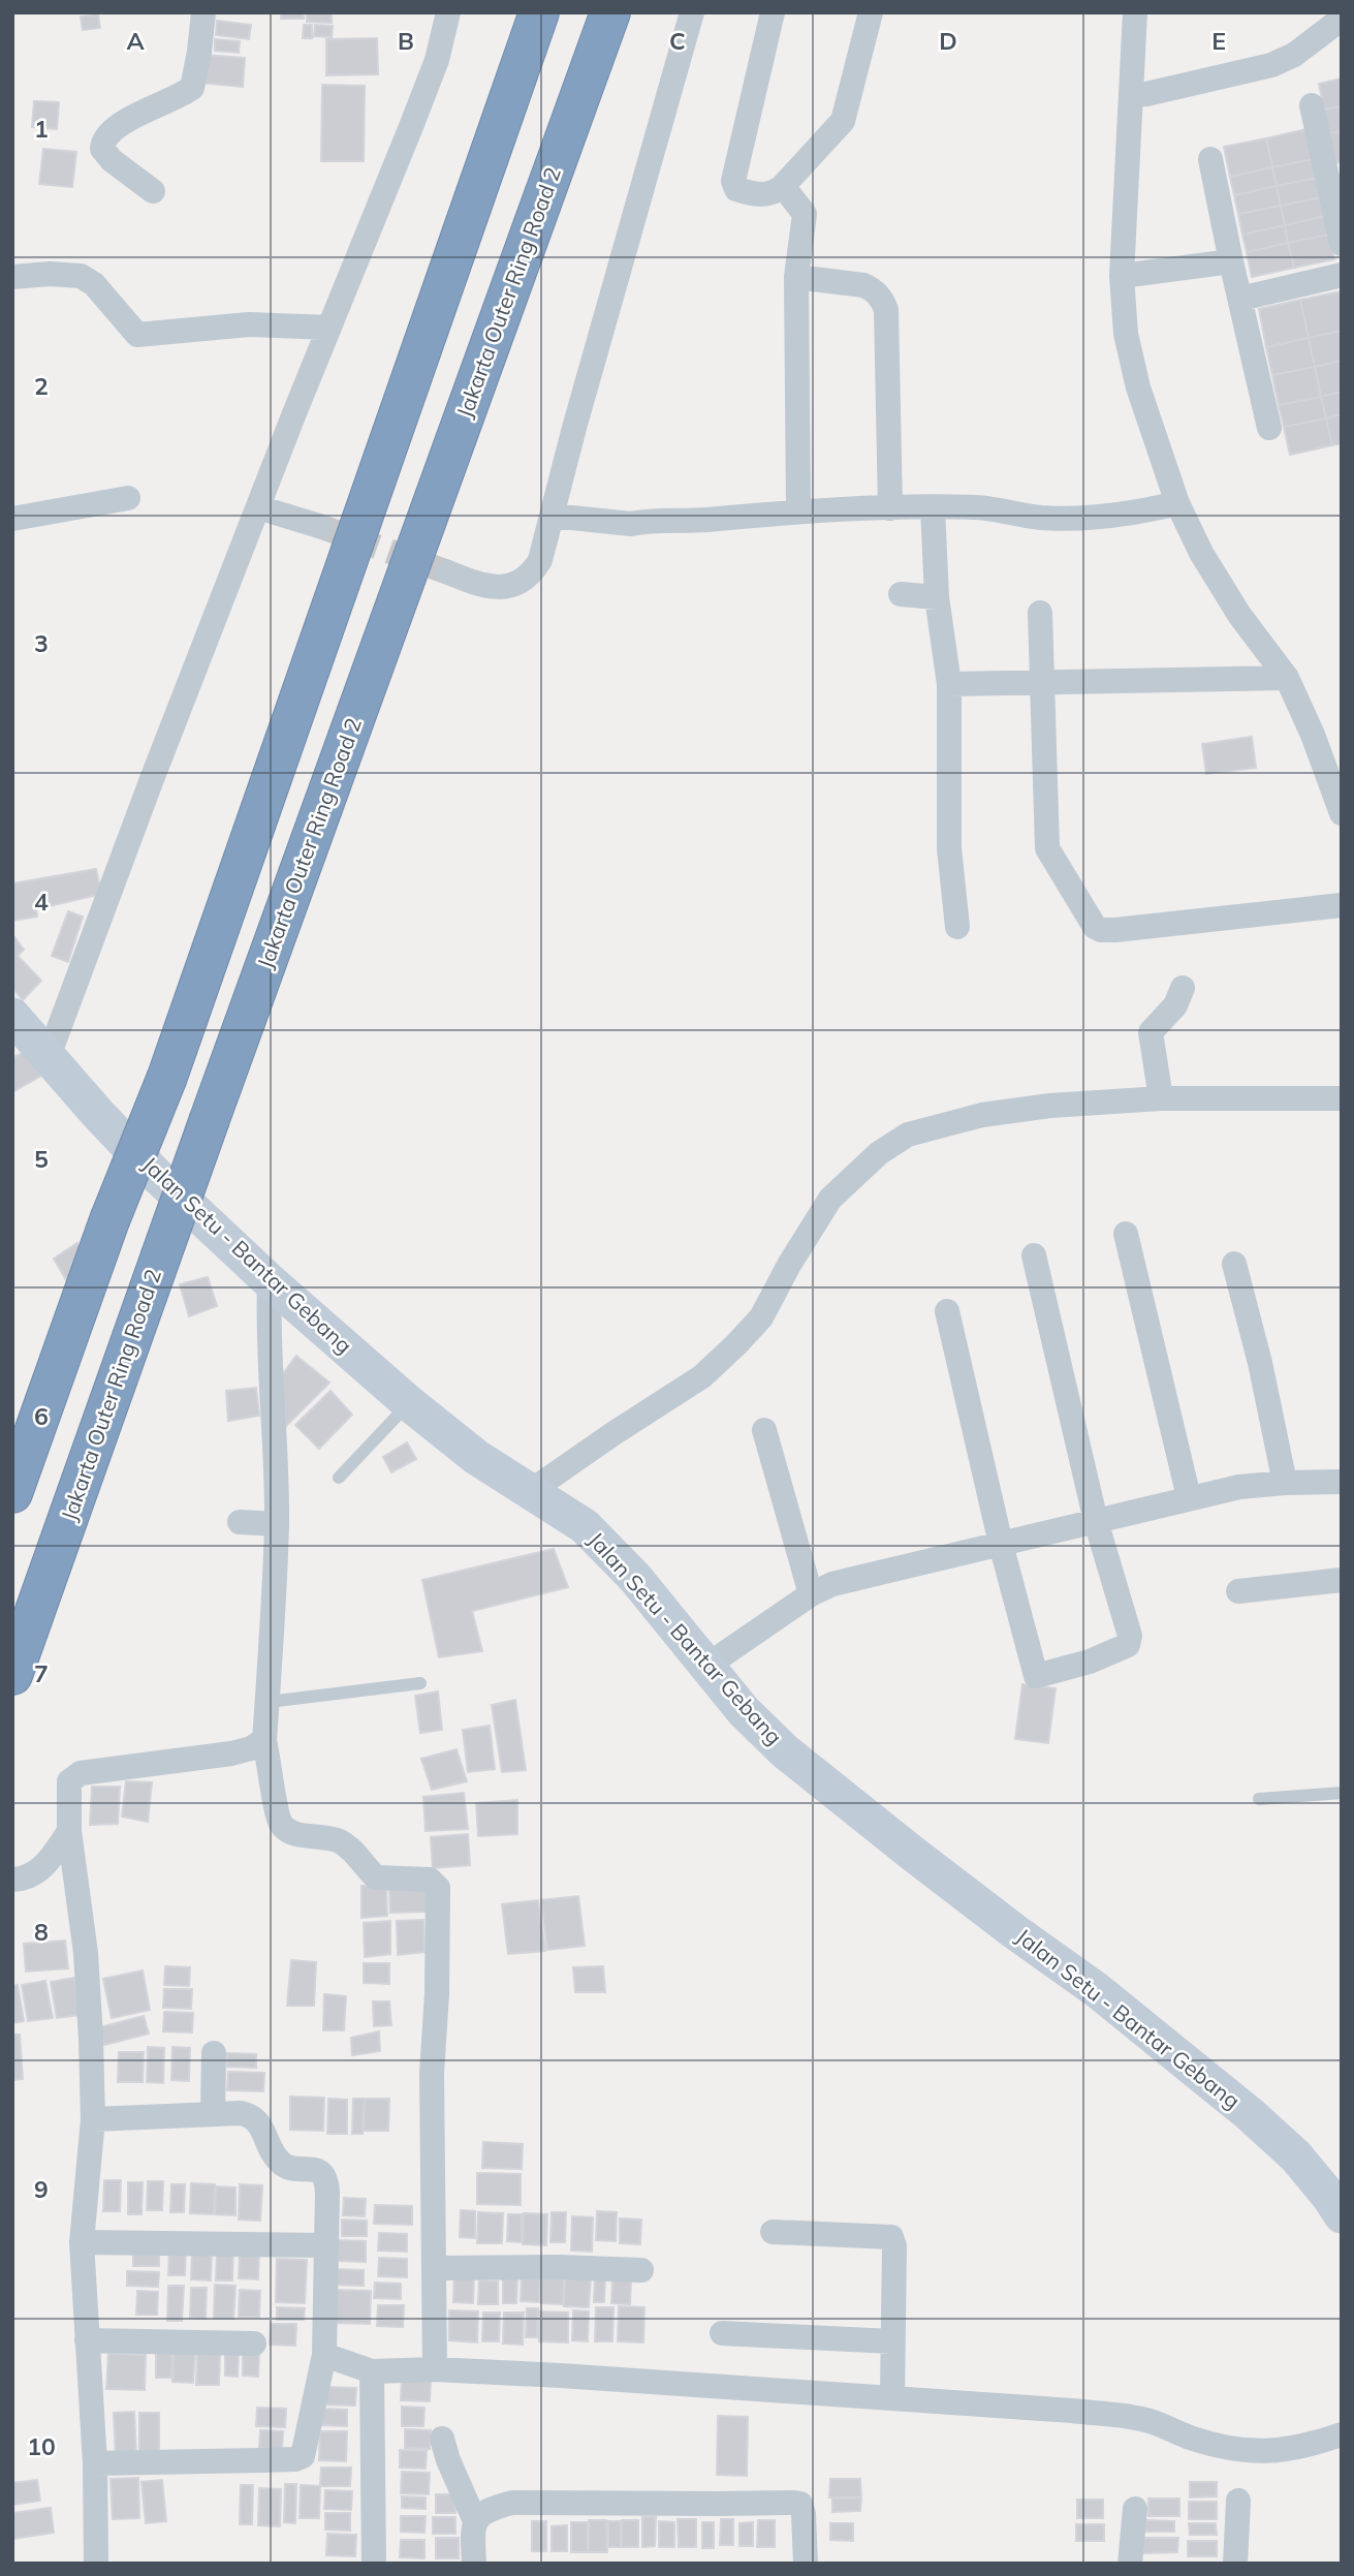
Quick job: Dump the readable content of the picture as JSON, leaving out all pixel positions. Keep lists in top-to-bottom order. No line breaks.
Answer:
{"streets":{"highway":["Jakarta Outer Ring Road 2"],"main road":["Jalan Setu - Bantar Gebang"]},"grid":{"columns":["A","B","C","D","E"],"rows":["1","2","3","4","5","6","7","8","9","10"]}}
